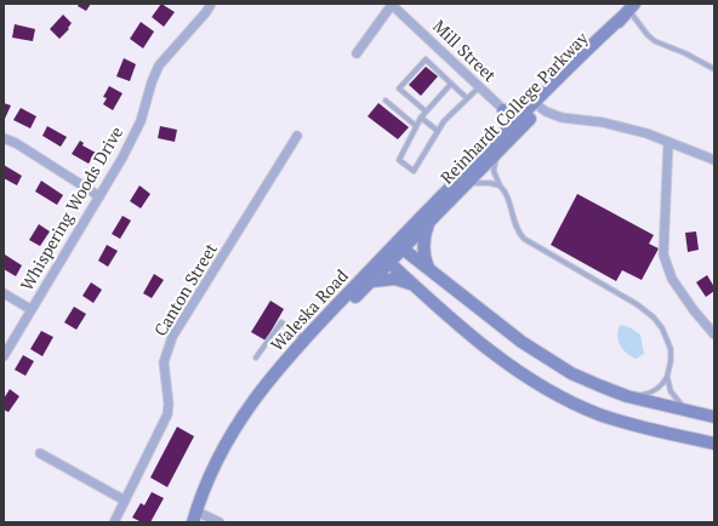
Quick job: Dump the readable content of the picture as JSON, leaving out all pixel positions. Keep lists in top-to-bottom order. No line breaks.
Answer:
{"streets":{"main road":["Reinhardt College Parkway","Waleska Road"],"street":["Mill Street","Whispering Woods Drive","Canton Street"]},"crossings":[["Mill Street","Reinhardt College Parkway"]]}
